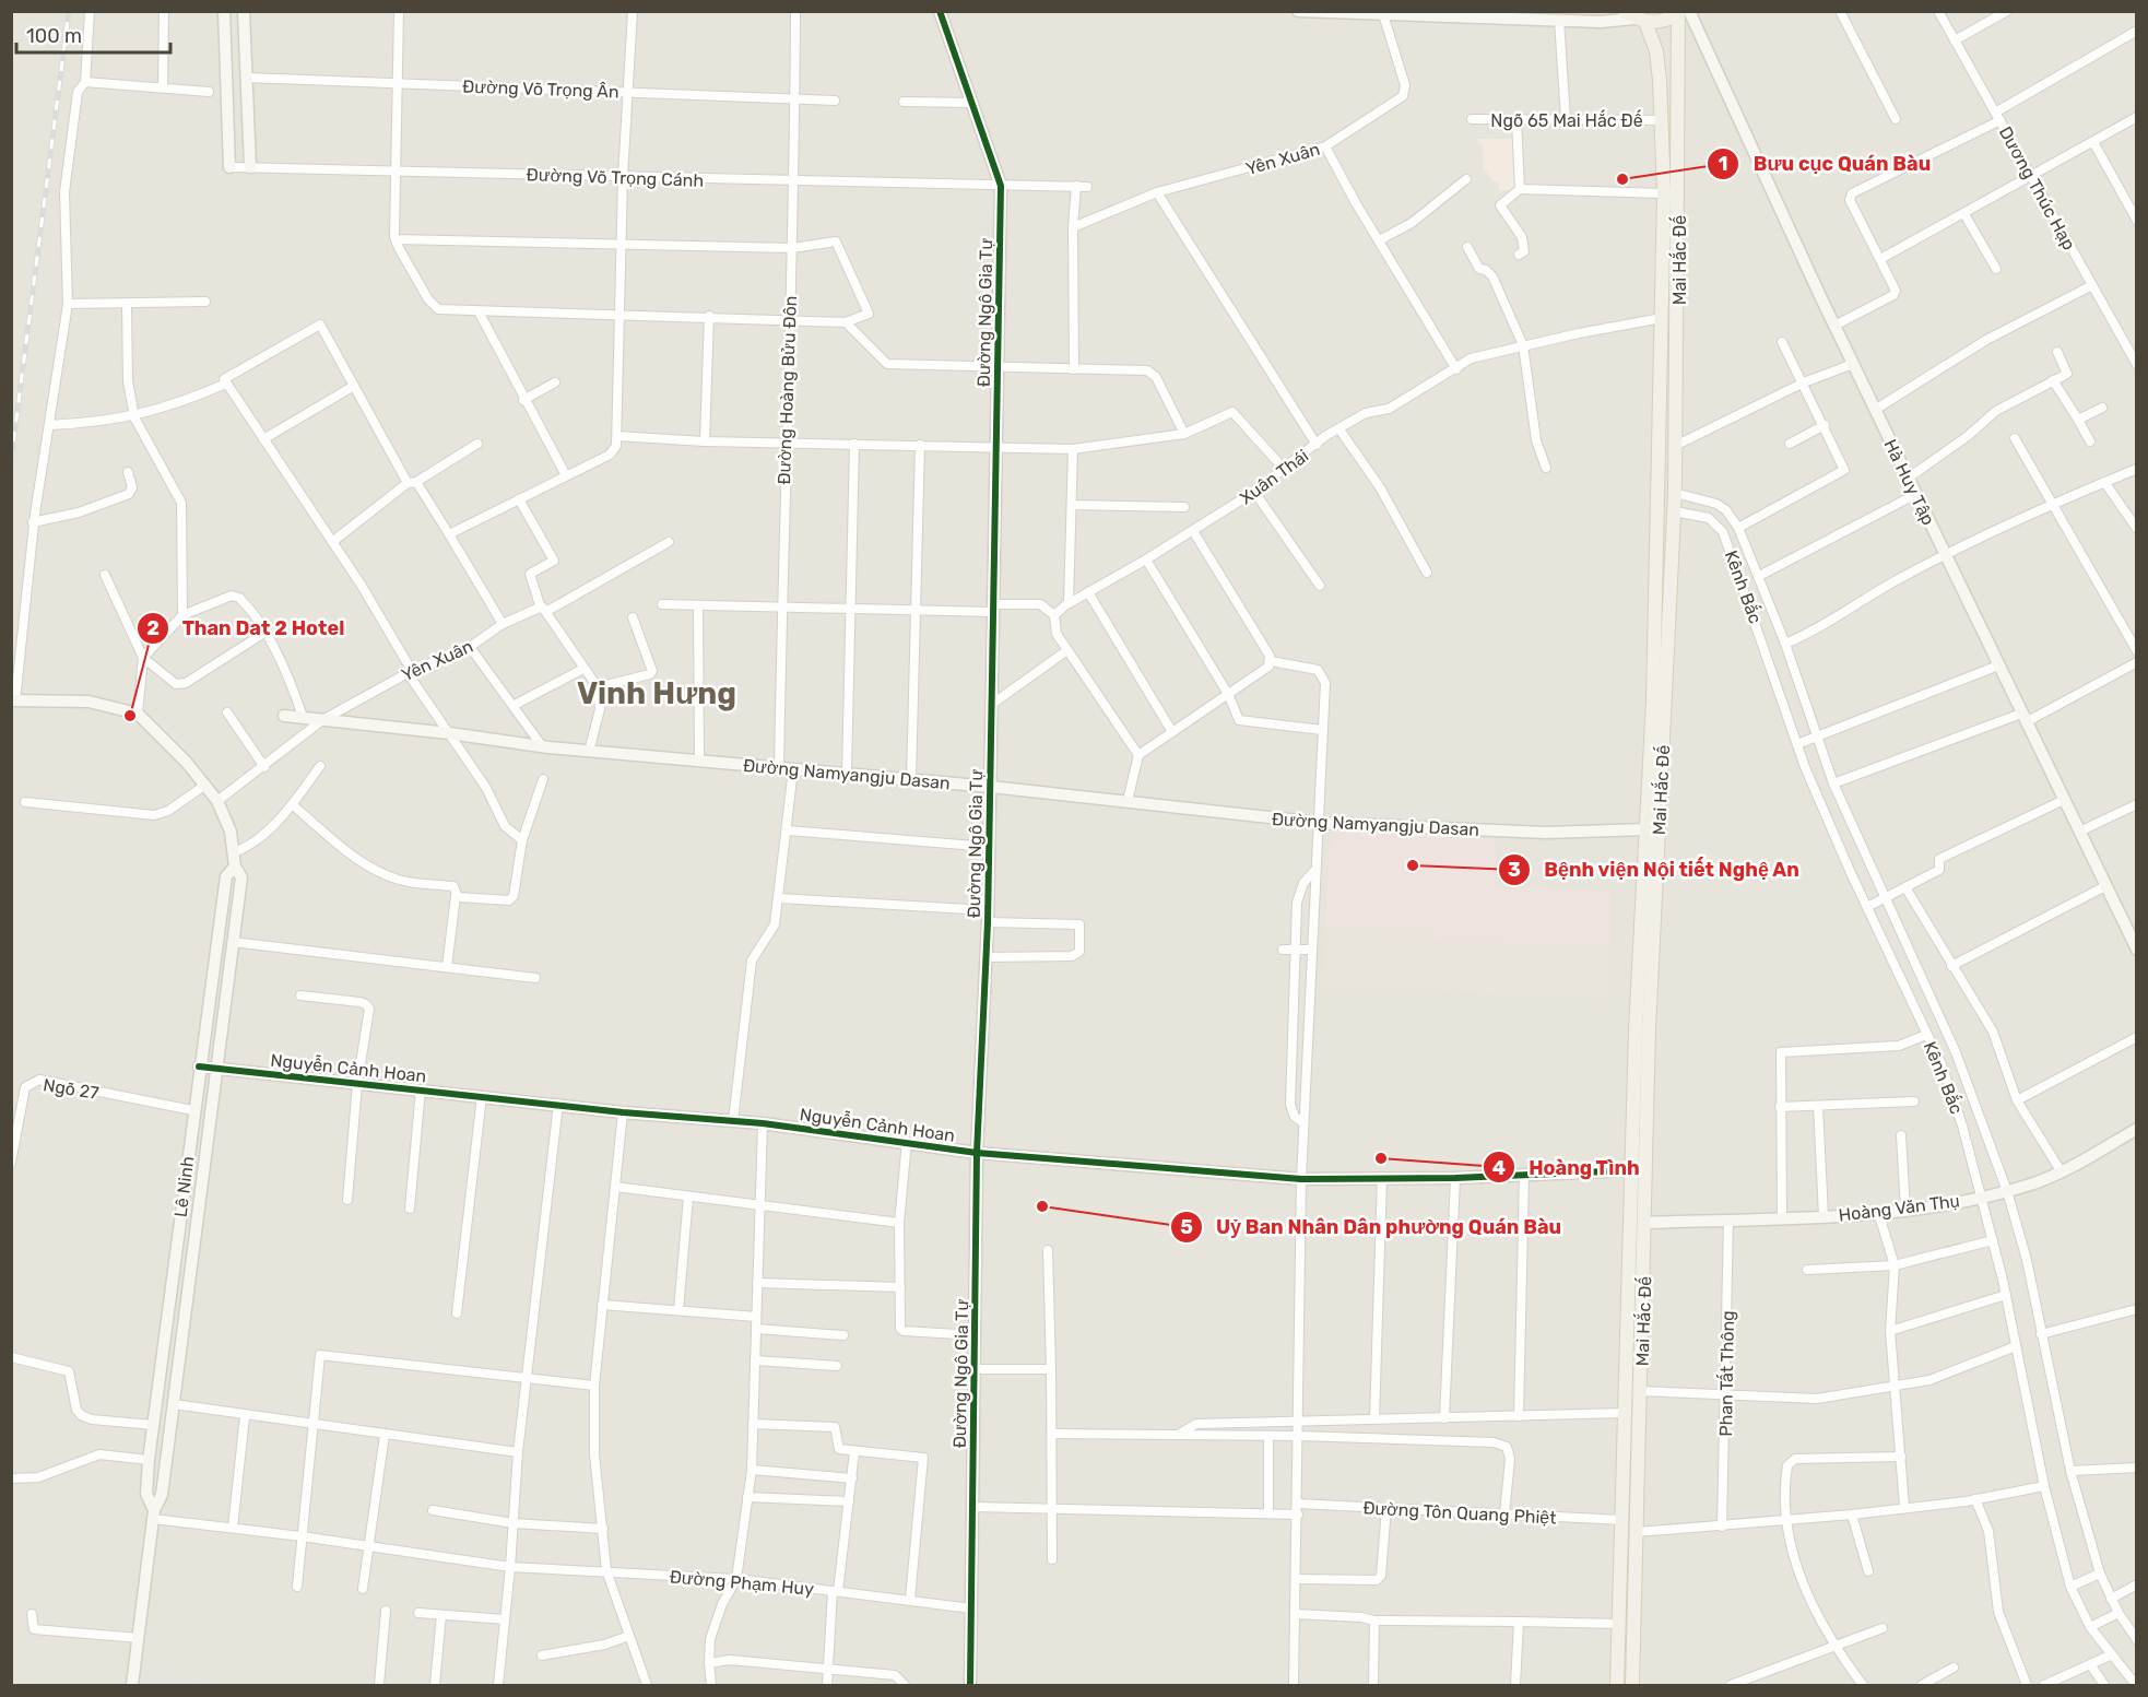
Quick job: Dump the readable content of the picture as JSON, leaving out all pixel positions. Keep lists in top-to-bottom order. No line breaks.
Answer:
{"streets":{"main road":["Mai Hắc Đế"],"street":["Đường Võ Trọng Ân","Ngõ 65 Mai Hắc Đế","Yên Xuân","Đường Võ Trọng Cánh","Dương Thúc Hạp","Đường Ngô Gia Tự","Đường Hoàng Bửu Đôn","Xuân Thái","Hà Huy Tập","Kênh Bắc","Đường Namyangju Dasan","Nguyễn Cảnh Hoan","Ngõ 27","Lê Ninh","Hoàng Văn Thụ","Phan Tất Thông","Đường Tôn Quang Phiệt","Đường Phạm Huy"]},"crossings":[["Đường Võ Trọng Ân","Đường Hoàng Bửu Đôn"],["Ngõ 65 Mai Hắc Đế","Mai Hắc Đế"],["Yên Xuân","Đường Namyangju Dasan"],["Yên Xuân","Lê Ninh"],["Đường Võ Trọng Cánh","Đường Ngô Gia Tự"],["Đường Võ Trọng Cánh","Đường Hoàng Bửu Đôn"],["Mai Hắc Đế","Xuân Thái"],["Mai Hắc Đế","Hà Huy Tập"],["Mai Hắc Đế","Đường Namyangju Dasan"],["Mai Hắc Đế","Nguyễn Cảnh Hoan"],["Mai Hắc Đế","Hoàng Văn Thụ"],["Mai Hắc Đế","Đường Tôn Quang Phiệt"],["Đường Ngô Gia Tự","Đường Namyangju Dasan"],["Đường Ngô Gia Tự","Nguyễn Cảnh Hoan"],["Đường Ngô Gia Tự","Đường Phạm Huy"],["Đường Hoàng Bửu Đôn","Đường Namyangju Dasan"],["Kênh Bắc","Hoàng Văn Thụ"],["Nguyễn Cảnh Hoan","Lê Ninh"],["Ngõ 27","Lê Ninh"],["Lê Ninh","Đường Phạm Huy"],["Hoàng Văn Thụ","Phan Tất Thông"]],"districts":["Vinh Hưng"],"places":["Bưu cục Quán Bàu","Than Dat 2 Hotel","Bệnh viện Nội tiết Nghệ An","Hoàng Tình","Uỷ Ban Nhân Dân phường Quán Bàu"],"scale_bar":"100 m"}
